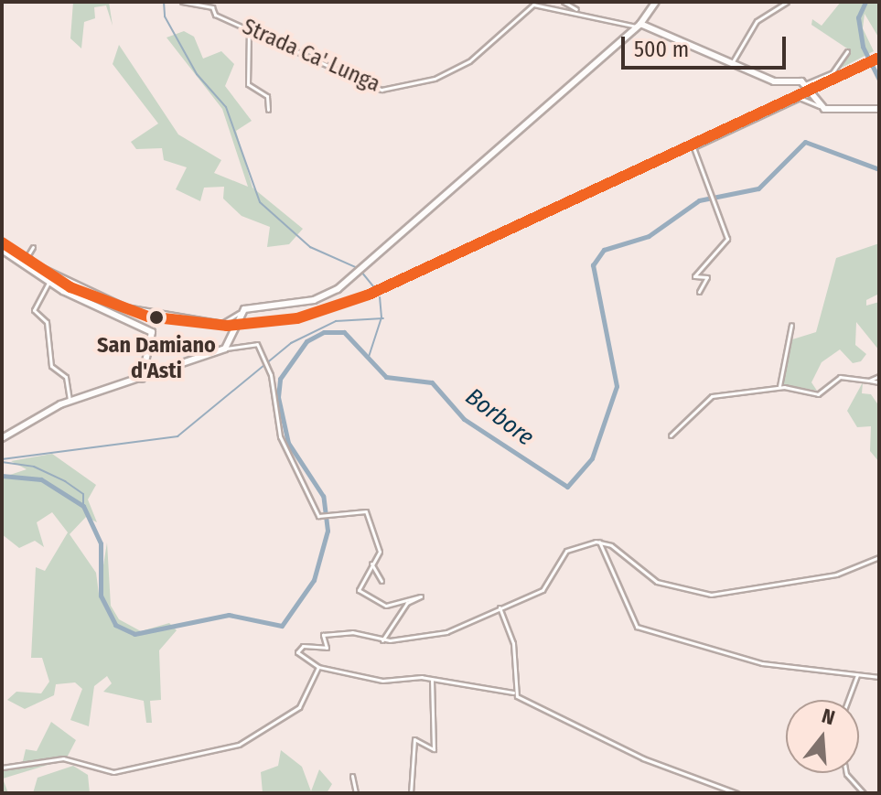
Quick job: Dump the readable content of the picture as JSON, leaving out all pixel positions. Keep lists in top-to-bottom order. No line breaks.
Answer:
{"streets":{"street":["Strada Ca' Lunga"]},"water":["Borbore"],"places":["San Damiano d'Asti"],"scale_bar":"500 m","north":"top"}
